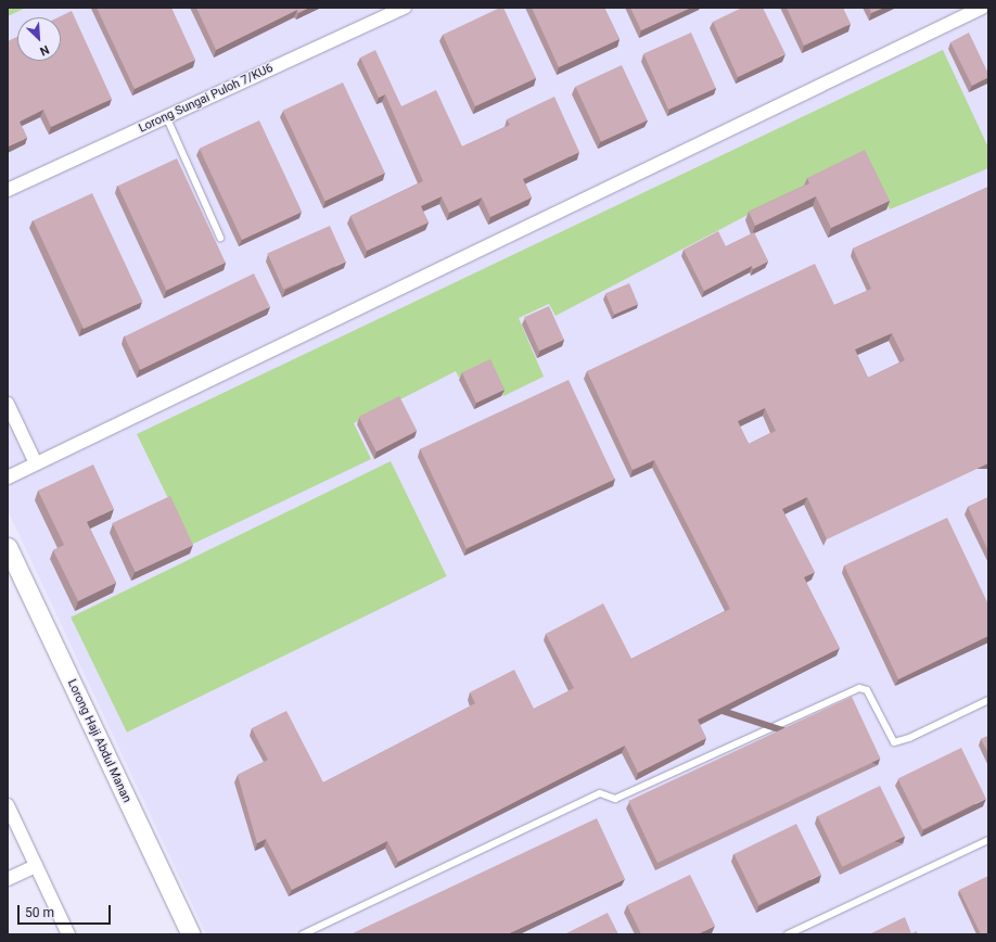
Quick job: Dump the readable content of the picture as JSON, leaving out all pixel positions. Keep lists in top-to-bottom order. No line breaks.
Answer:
{"streets":{"street":["Lorong Sungai Puloh 7/KU6","Lorong Haji Abdul Manan"]},"scale_bar":"50 m","north":"bottom right"}
